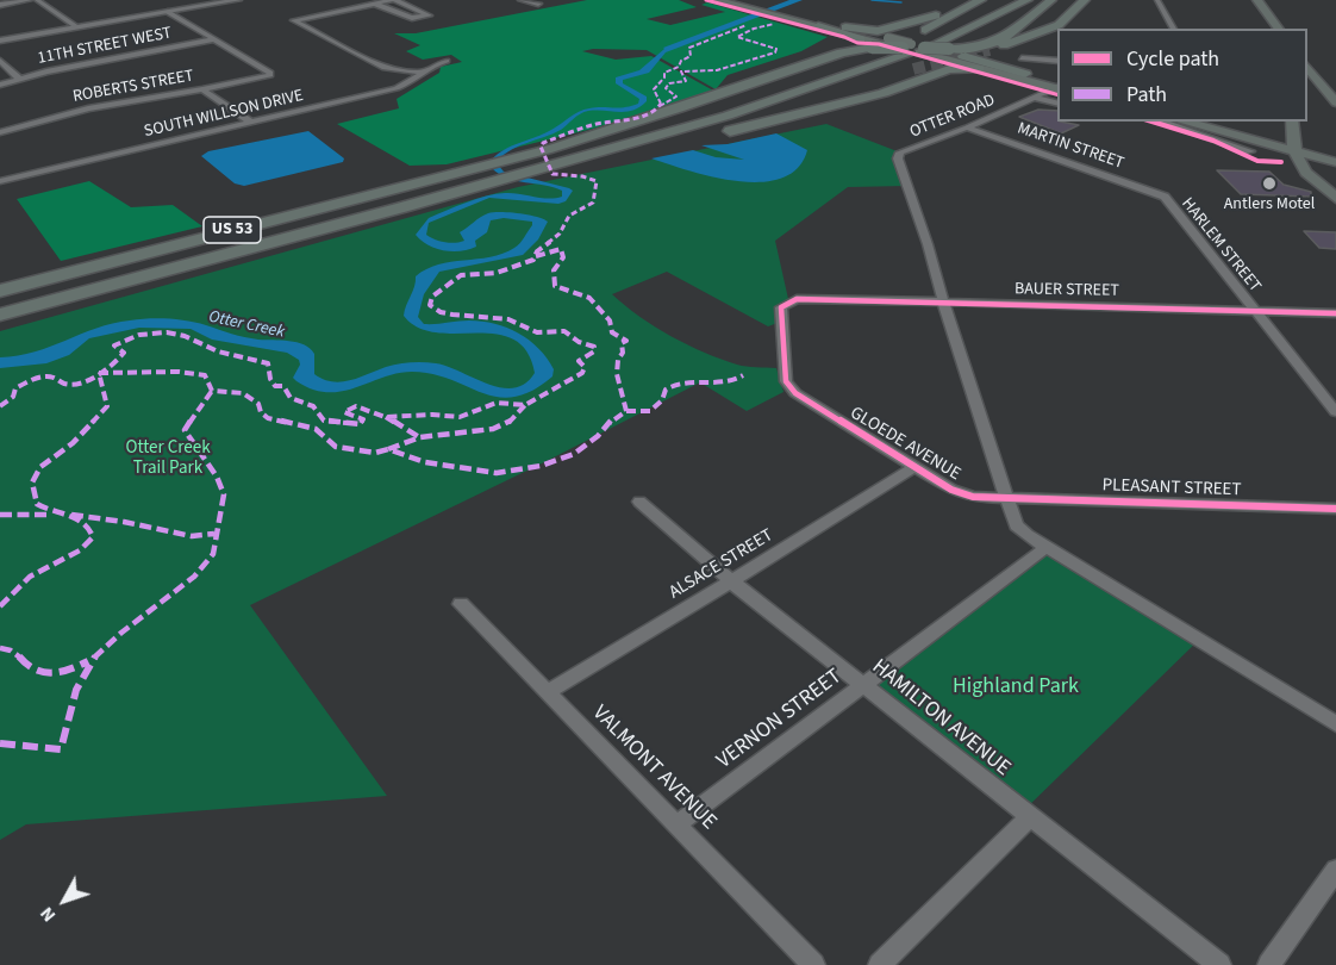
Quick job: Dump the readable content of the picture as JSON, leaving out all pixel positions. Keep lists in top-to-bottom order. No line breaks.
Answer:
{"streets":{"highway":["US 53"],"street":["11TH STREET WEST","ROBERTS STREET","SOUTH WILLSON DRIVE","OTTER ROAD","MARTIN STREET","HARLEM STREET","BAUER STREET","GLOEDE AVENUE","PLEASANT STREET","ALSACE STREET","HAMILTON AVENUE","VERNON STREET","VALMONT AVENUE"]},"crossings":[["11TH STREET WEST","ROBERTS STREET"],["OTTER ROAD","MARTIN STREET"],["OTTER ROAD","BAUER STREET"],["MARTIN STREET","HARLEM STREET"],["HARLEM STREET","BAUER STREET"],["BAUER STREET","GLOEDE AVENUE"],["GLOEDE AVENUE","PLEASANT STREET"],["GLOEDE AVENUE","ALSACE STREET"],["ALSACE STREET","HAMILTON AVENUE"],["ALSACE STREET","VALMONT AVENUE"],["HAMILTON AVENUE","VERNON STREET"],["VERNON STREET","VALMONT AVENUE"]],"water":["Otter Creek"],"parks":["Otter Creek Trail Park","Highland Park"],"places":["Antlers Motel"],"legend":["Cycle path","Path"],"north":"bottom left"}
